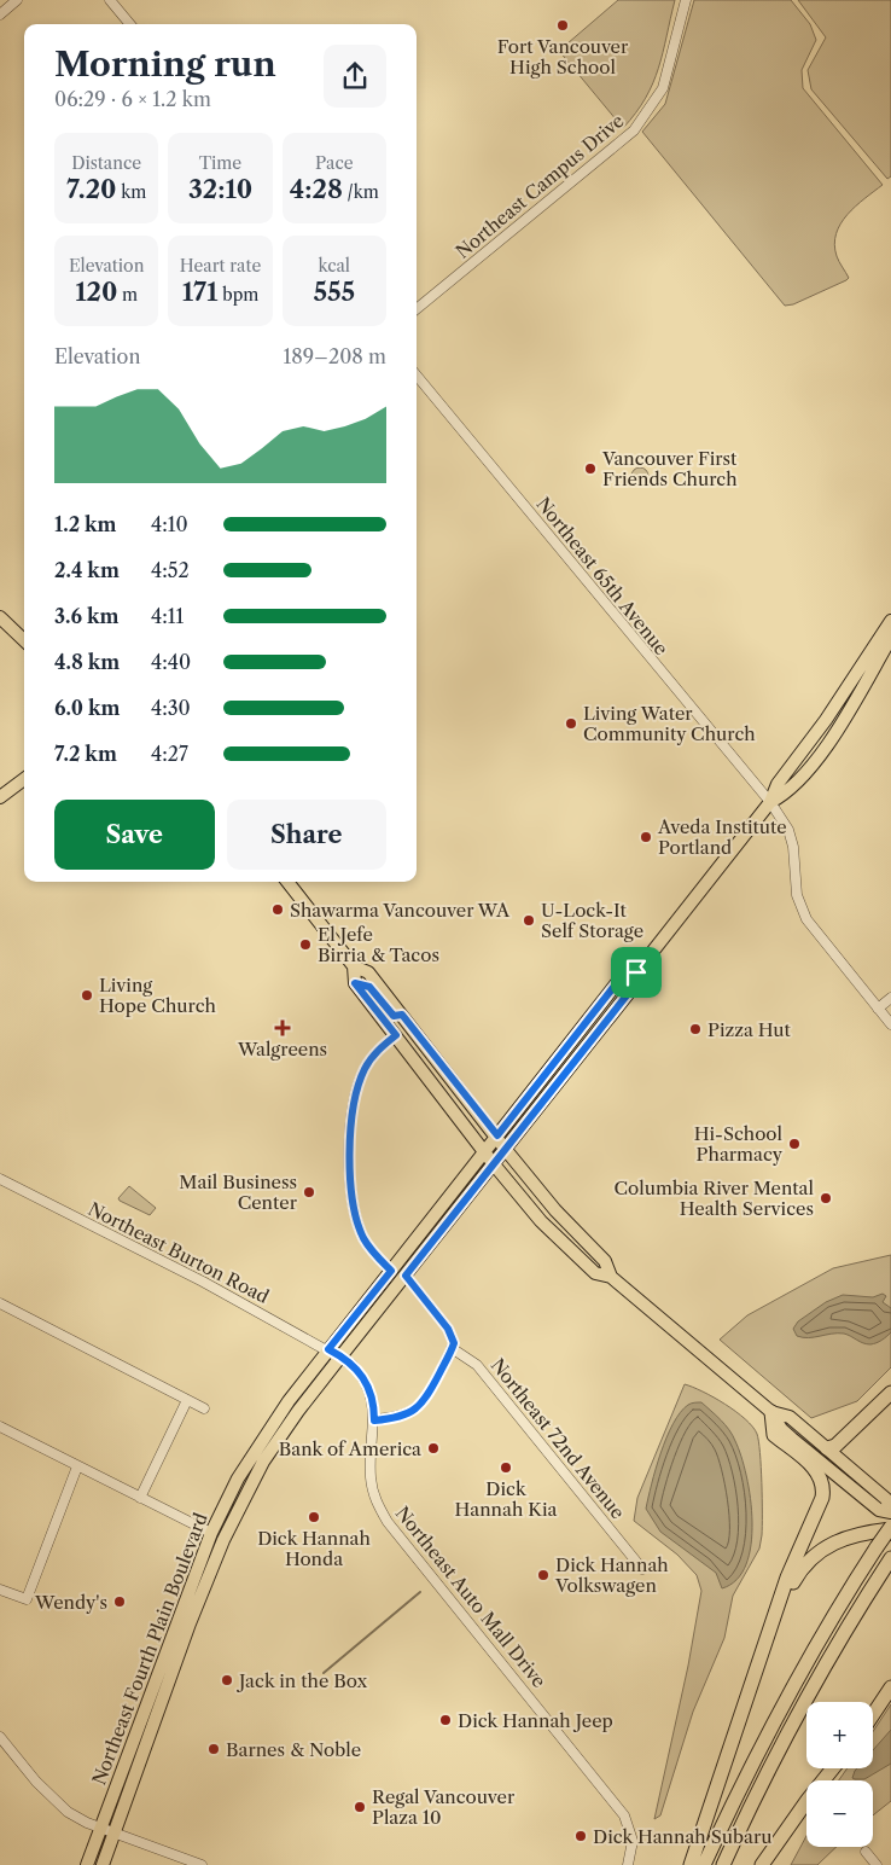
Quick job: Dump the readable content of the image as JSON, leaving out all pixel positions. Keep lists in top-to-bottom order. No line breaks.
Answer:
{"streets":{"main road":["Northeast Fourth Plain Boulevard"],"street":["Northeast Campus Drive","Northeast 65th Avenue","Northeast Burton Road","Northeast 72nd Avenue","Northeast Auto Mall Drive"]},"crossings":[["Northeast 65th Avenue","Northeast Fourth Plain Boulevard"],["Northeast Burton Road","Northeast Auto Mall Drive"],["Northeast Burton Road","Northeast Fourth Plain Boulevard"],["Northeast Auto Mall Drive","Northeast Fourth Plain Boulevard"]],"places":{"other":["Fort Vancouver High School","Vancouver First Friends Church","Living Water Community Church","Aveda Institute Portland","Shawarma Vancouver WA","U-Lock-It Self Storage","El Jefe Birria & Tacos","Living Hope Church","Pizza Hut","Hi-School Pharmacy","Mail Business Center","Columbia River Mental Health Services","Bank of America","Dick Hannah Kia","Dick Hannah Honda","Dick Hannah Volkswagen","Wendy's","Jack in the Box","Dick Hannah Jeep","Barnes & Noble","Regal Vancouver Plaza 10","Dick Hannah Subaru"],"health":["Walgreens"]},"page":{"heading":["Morning run","06:29 · 6 × 1.2 km"],"stats":[["Distance","7.20 km"],["Time","32:10"],["Pace","4:28 /km"],["Elevation","120 m"],["Heart rate","171 bpm"],["kcal","555"]],"chart":["Elevation","189–208 m"],"list":[{"name":"1.2 km","note":"4:10"},{"name":"2.4 km","note":"4:52"},{"name":"3.6 km","note":"4:11"},{"name":"4.8 km","note":"4:40"},{"name":"6.0 km","note":"4:30"},{"name":"7.2 km","note":"4:27"}],"buttons":["Save","Share"],"map_buttons":["+","−"]}}
